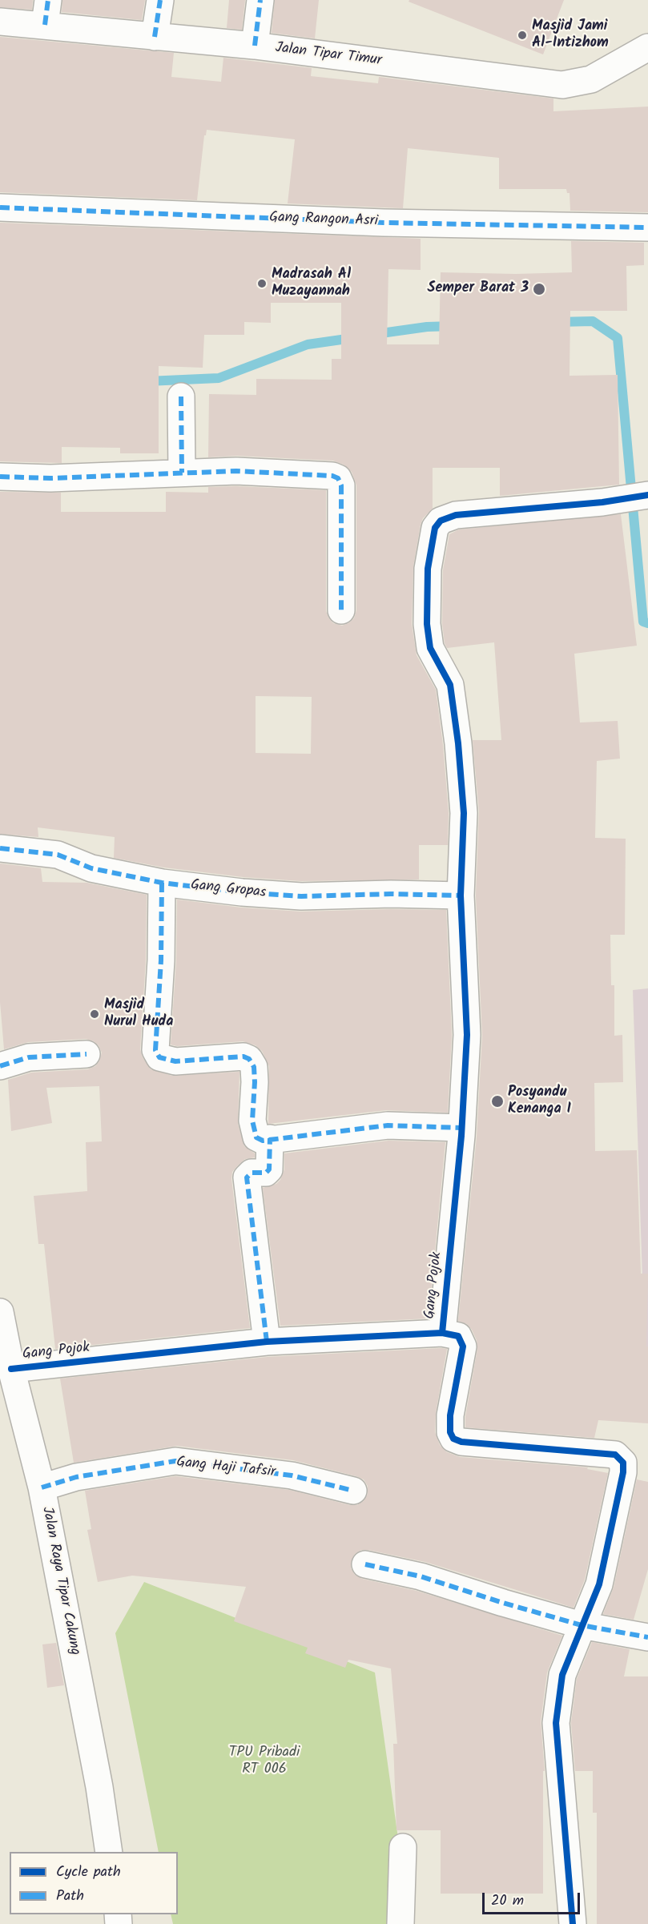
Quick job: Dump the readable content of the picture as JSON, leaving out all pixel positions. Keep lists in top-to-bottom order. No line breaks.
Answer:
{"streets":{"street":["Jalan Tipar Timur","Gang Rangon Asri","Gang Gropas","Gang Pojok","Gang Haji Tafsir","Jalan Raya Tipar Cakung"]},"crossings":[["Gang Gropas","Gang Pojok"],["Gang Pojok","Jalan Raya Tipar Cakung"],["Gang Haji Tafsir","Jalan Raya Tipar Cakung"]],"parks":["TPU Pribadi RT 006"],"places":["Masjid Jami Al-Intizhom","Madrasah Al Muzayannah","Semper Barat 3","Masjid Nurul Huda","Posyandu Kenanga I"],"legend":["Cycle path","Path"],"scale_bar":"20 m"}
